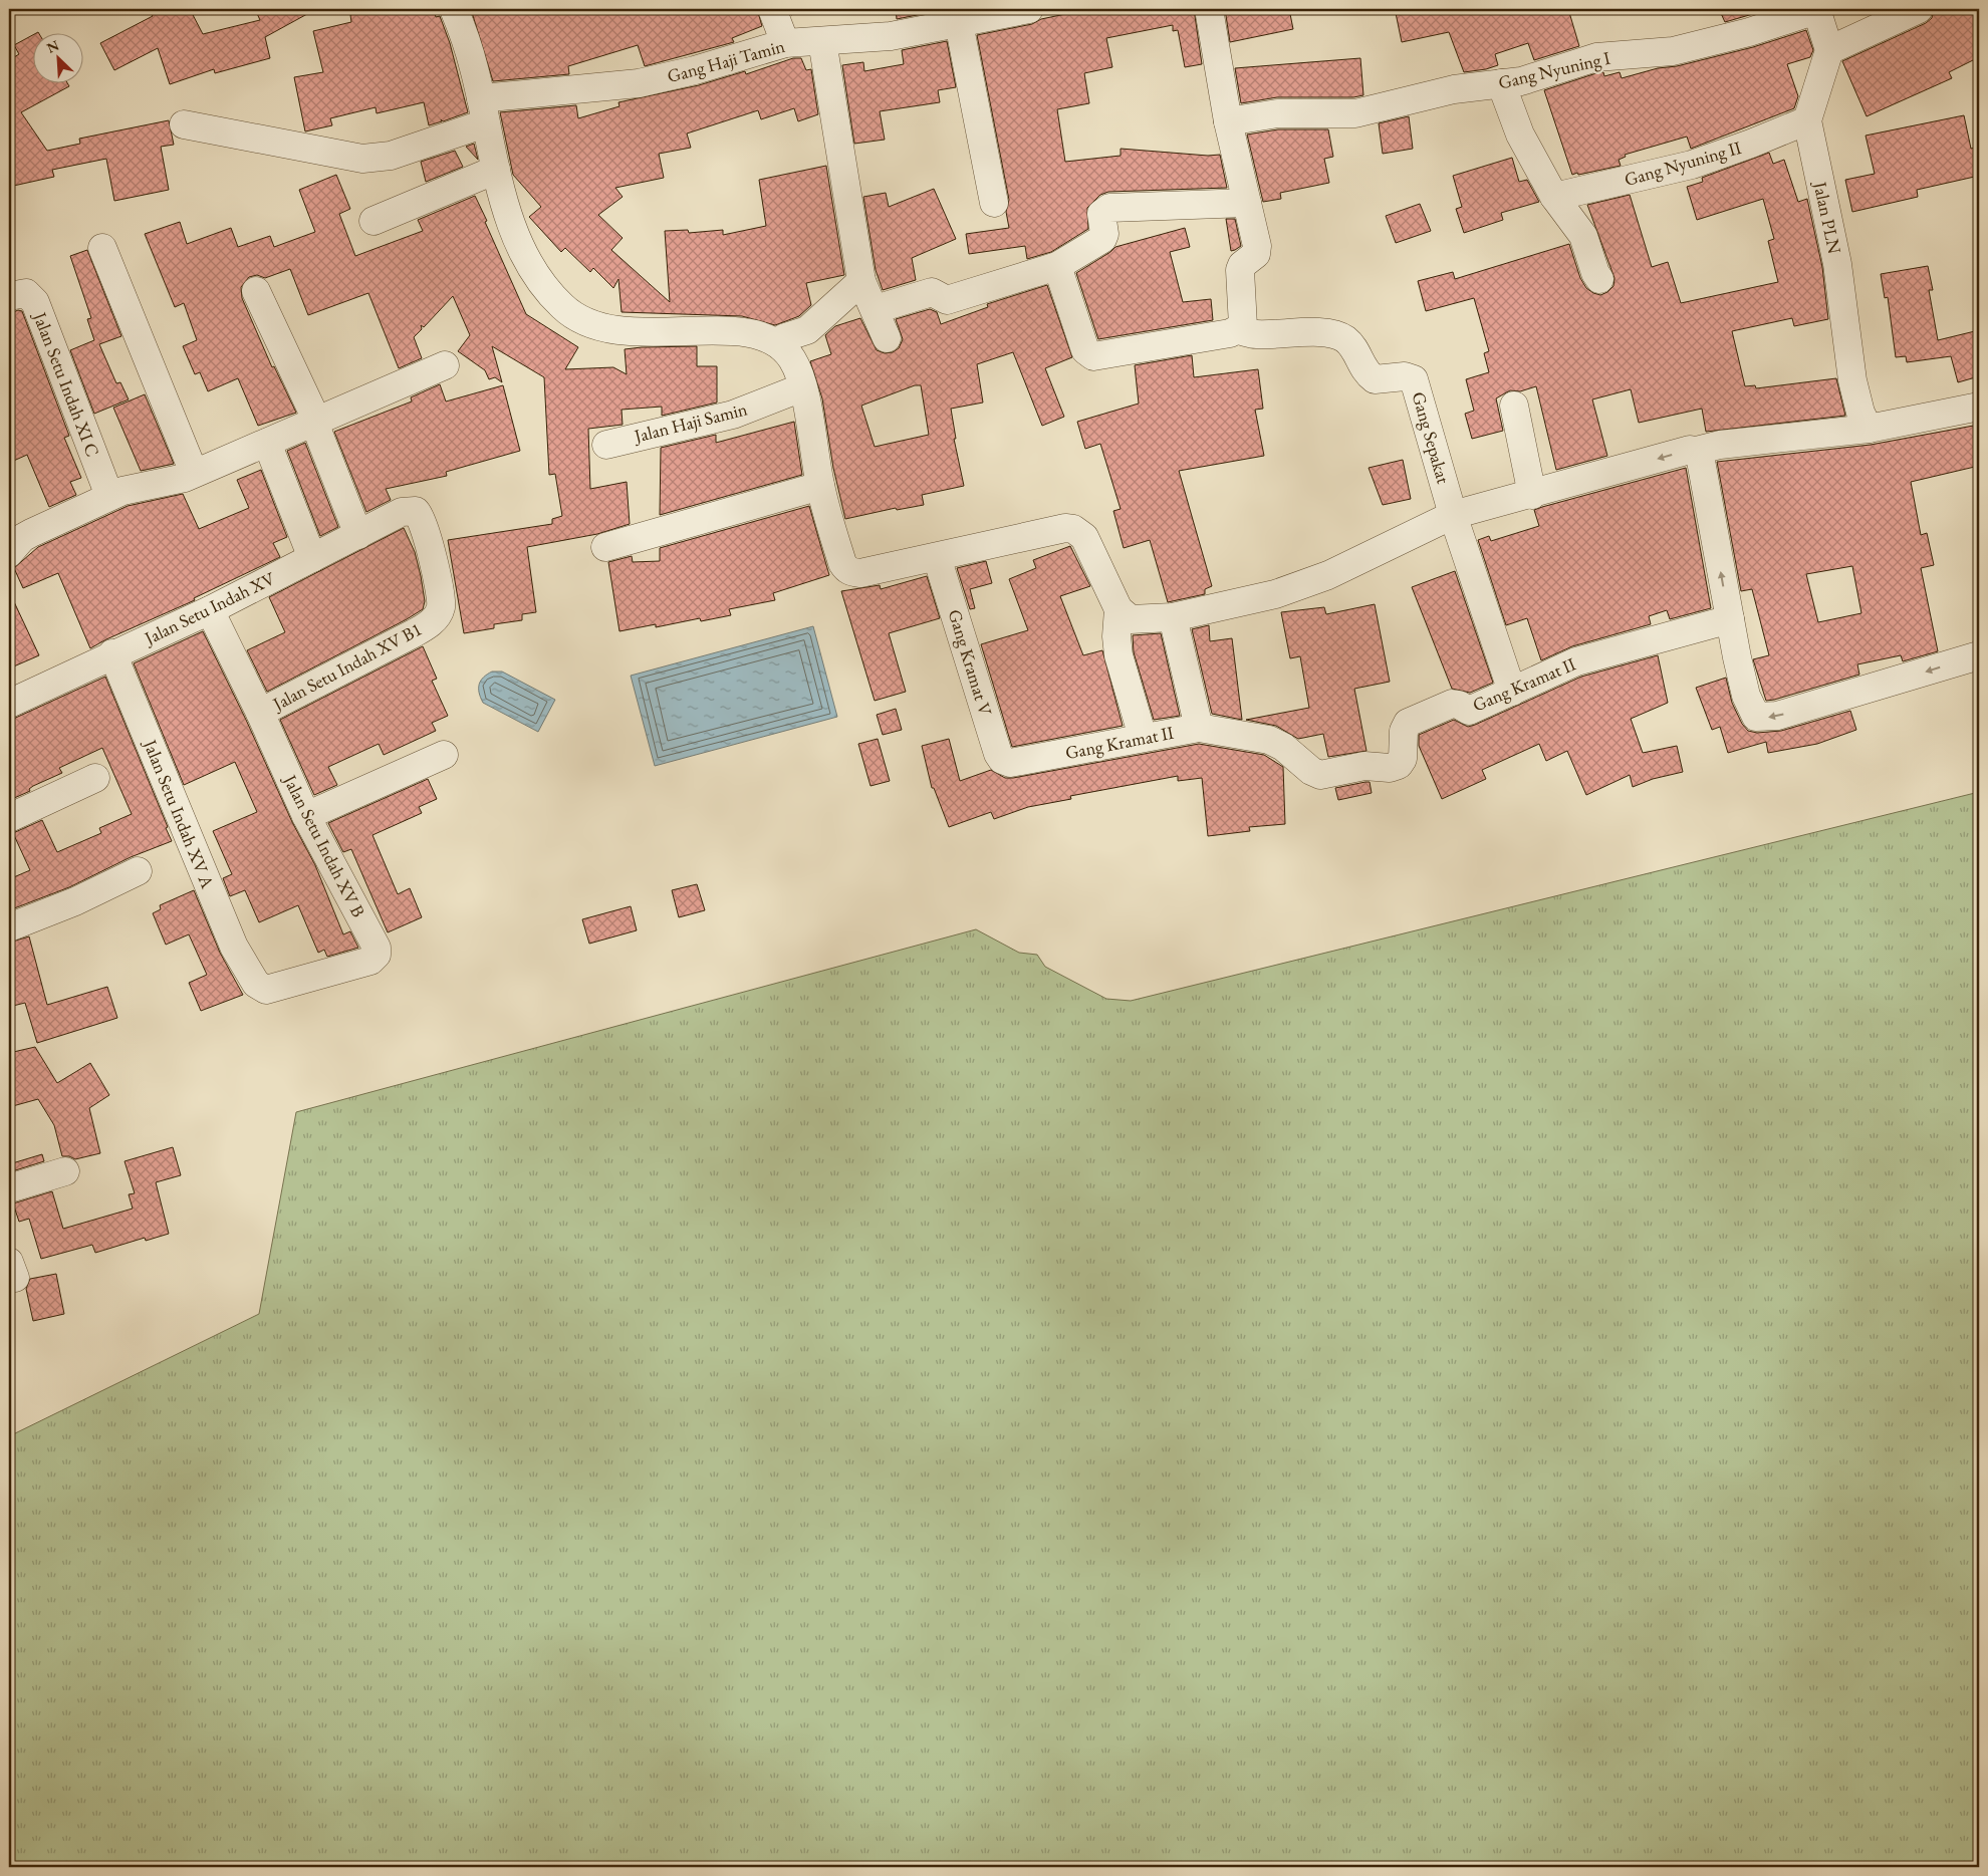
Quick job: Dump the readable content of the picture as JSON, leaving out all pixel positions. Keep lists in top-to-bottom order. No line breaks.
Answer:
{"streets":{"street":["Gang Haji Tamin","Gang Nyuning I","Gang Nyuning II","Jalan PLN","Jalan Setu Indah XI C","Jalan Haji Samin","Gang Sepakat","Jalan Setu Indah XV","Gang Kramat V","Jalan Setu Indah XV B1","Gang Kramat II","Jalan Setu Indah XV A","Jalan Setu Indah XV B"]},"crossings":[["Gang Nyuning II","Jalan PLN"],["Jalan Setu Indah XV","Jalan Setu Indah XV B1"],["Jalan Setu Indah XV","Jalan Setu Indah XV A"],["Jalan Setu Indah XV","Jalan Setu Indah XV B"],["Gang Kramat V","Gang Kramat II"],["Jalan Setu Indah XV B1","Jalan Setu Indah XV B"],["Jalan Setu Indah XV A","Jalan Setu Indah XV B"]],"north":"top left"}
